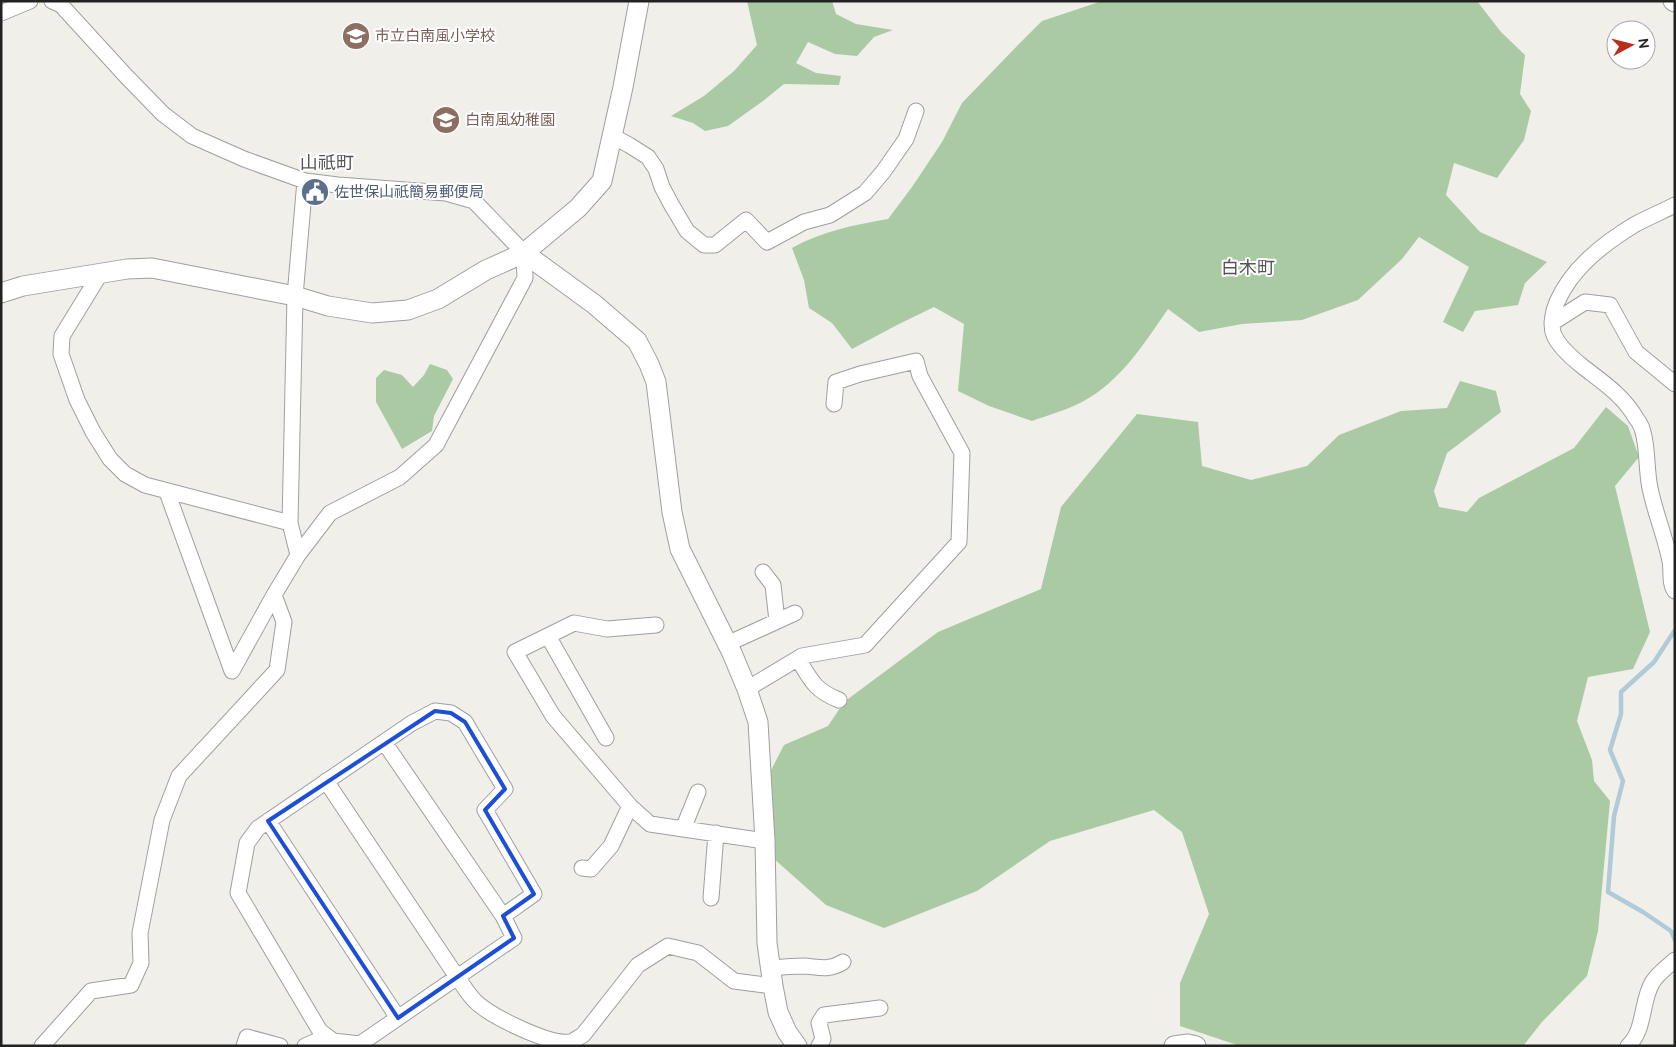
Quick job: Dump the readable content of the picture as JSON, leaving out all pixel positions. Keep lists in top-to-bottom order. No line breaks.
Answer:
{"districts":["山祇町","白木町"],"places":{"school or university":["市立白南風小学校","白南風幼稚園"],"public building":["佐世保山祇簡易郵便局"]},"north":"right"}
